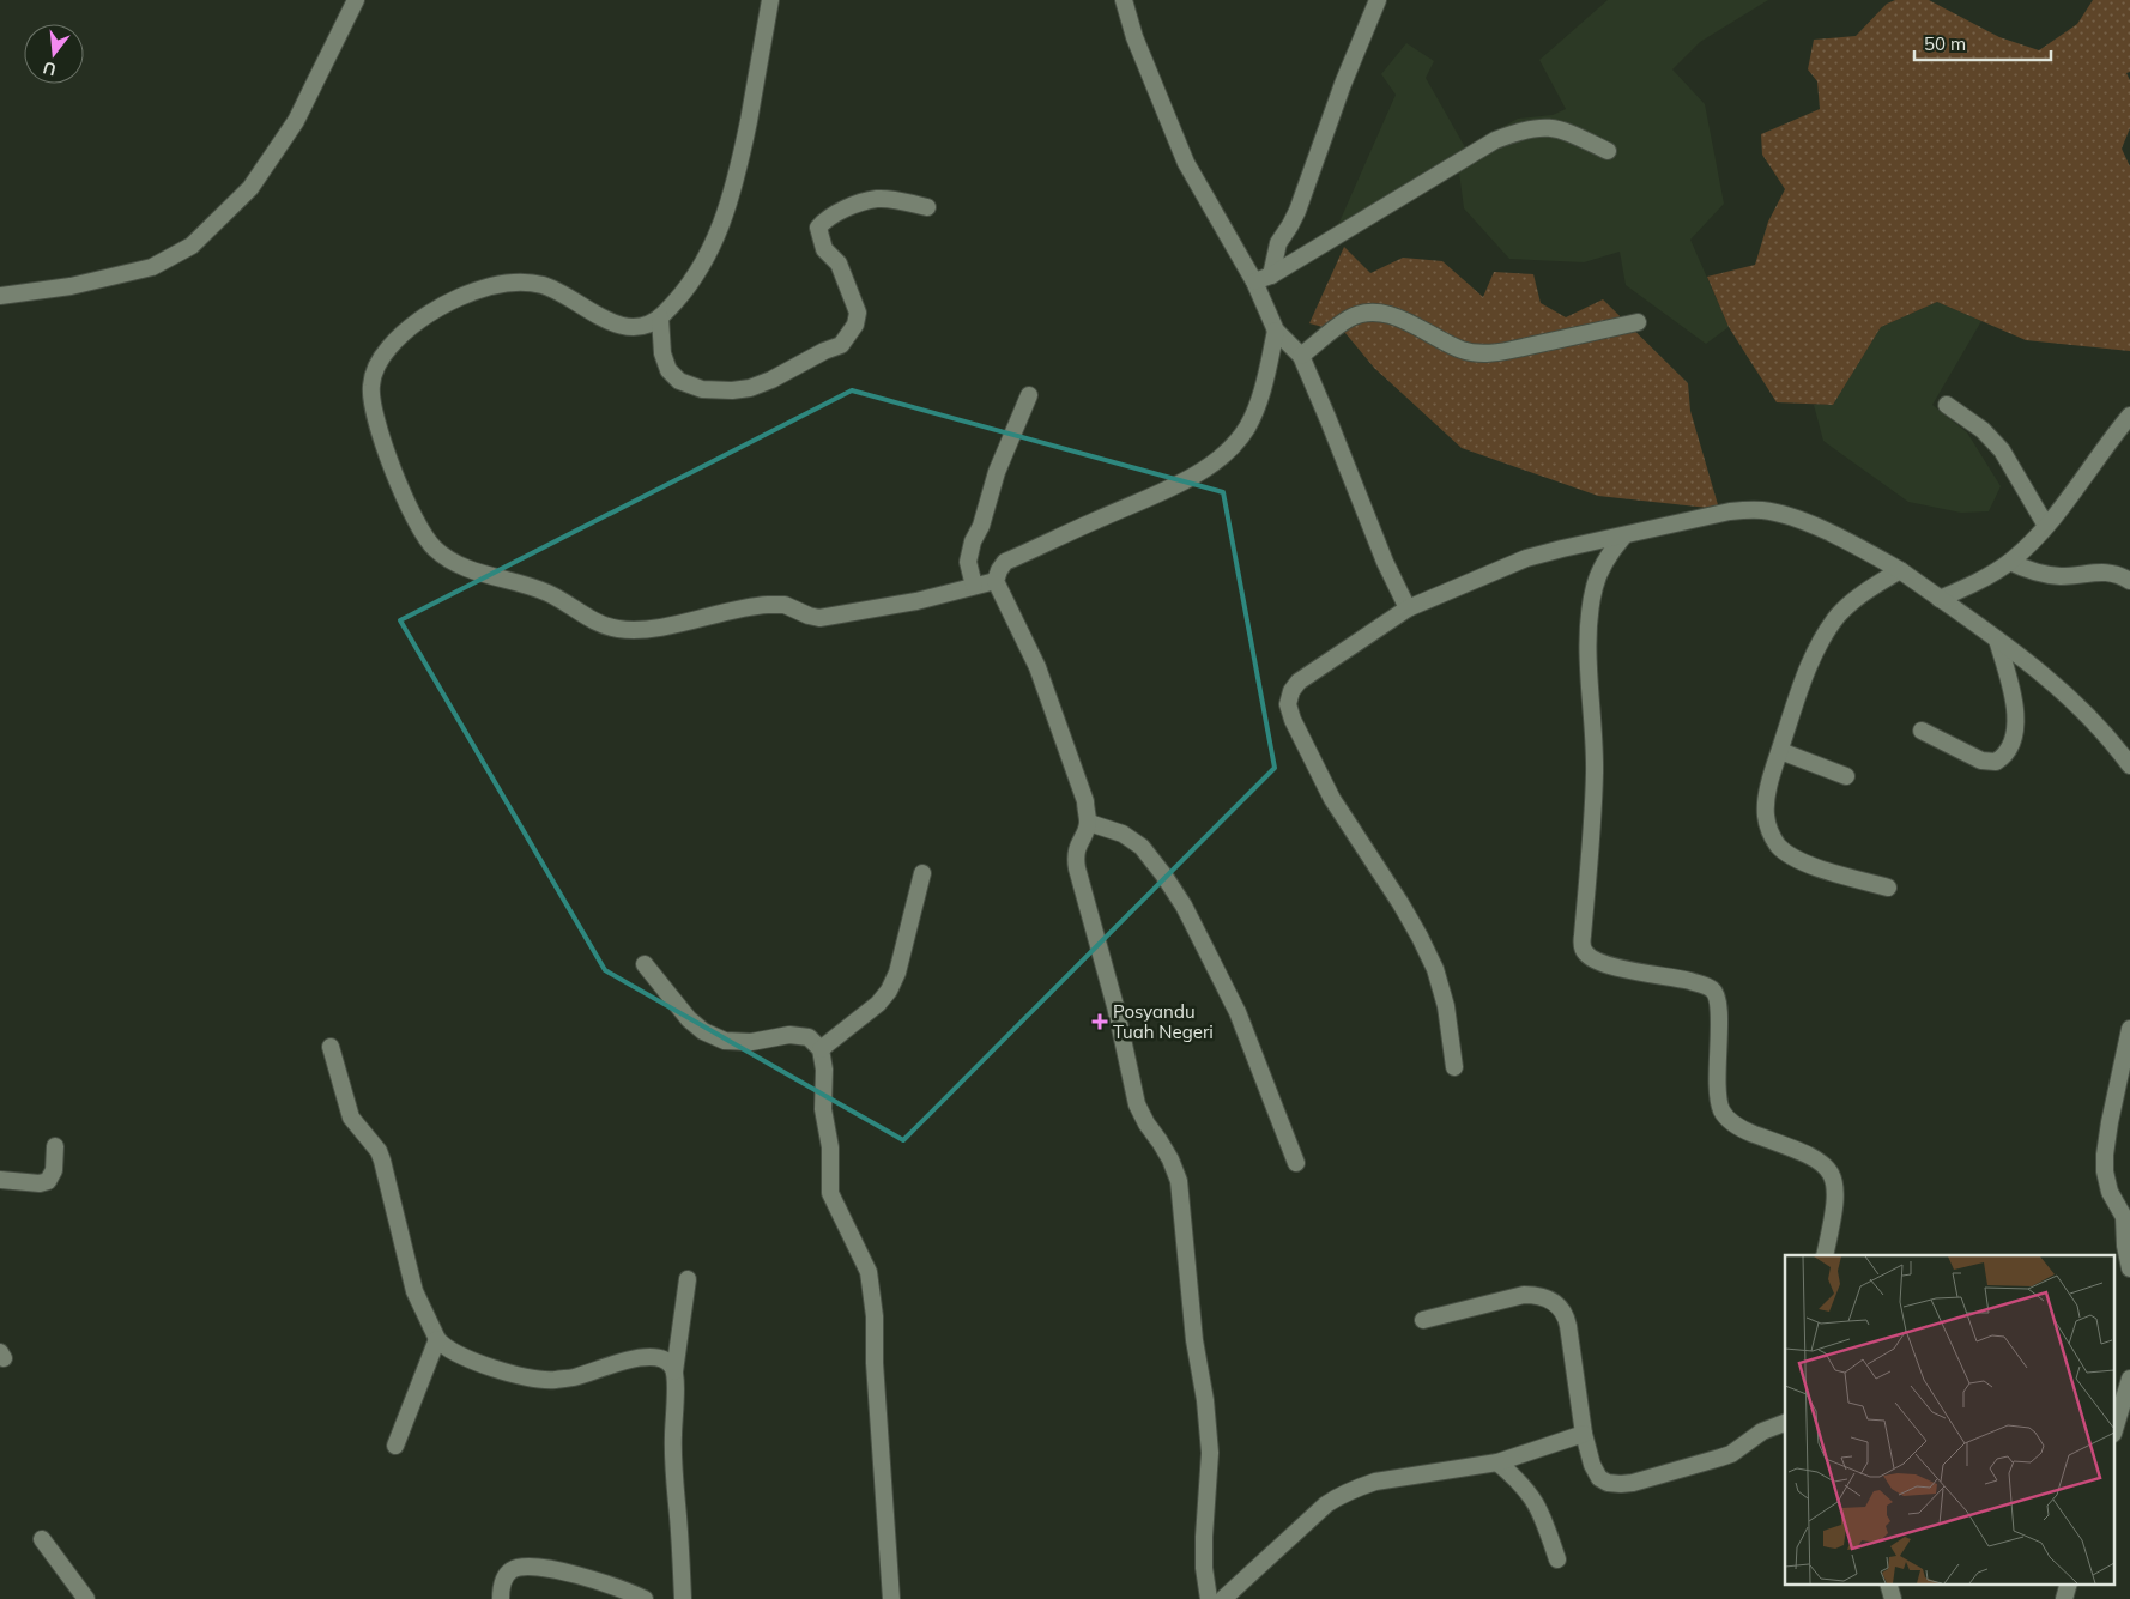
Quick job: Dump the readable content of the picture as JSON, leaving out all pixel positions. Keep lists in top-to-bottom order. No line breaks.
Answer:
{"places":{"health":["Posyandu Tuah Negeri"]},"scale_bar":"50 m","north":"bottom"}
